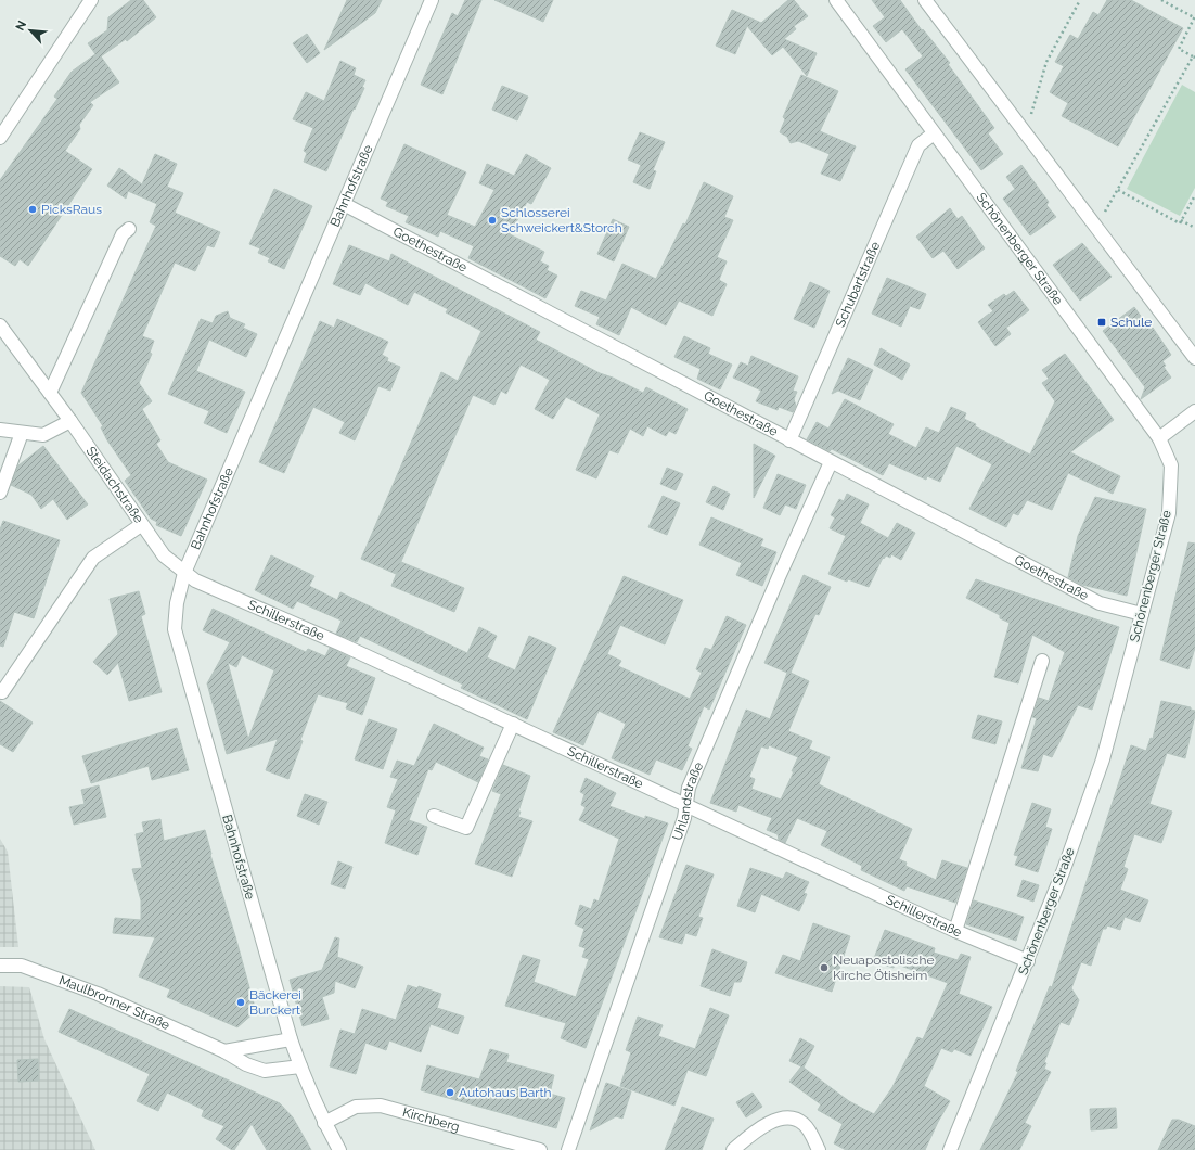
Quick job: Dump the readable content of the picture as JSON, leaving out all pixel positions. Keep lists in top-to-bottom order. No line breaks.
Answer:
{"streets":{"street":["Bahnhofstraße","Goethestraße","Schönenberger Straße","Schubartstraße","Steidachstraße","Schillerstraße","Uhlandstraße","Maulbronner Straße","Kirchberg"]},"crossings":[["Bahnhofstraße","Goethestraße"],["Bahnhofstraße","Steidachstraße"],["Bahnhofstraße","Schillerstraße"],["Goethestraße","Schönenberger Straße"],["Goethestraße","Schubartstraße"],["Goethestraße","Uhlandstraße"],["Schönenberger Straße","Schubartstraße"],["Schönenberger Straße","Schillerstraße"],["Steidachstraße","Schillerstraße"],["Schillerstraße","Uhlandstraße"]],"places":{"other":["PicksRaus","Schlosserei Schweickert&Storch","Neuapostolische Kirche Ötisheim","Bäckerei Burckert","Autohaus Barth"],"transit":["Schule"]},"north":"top left"}
